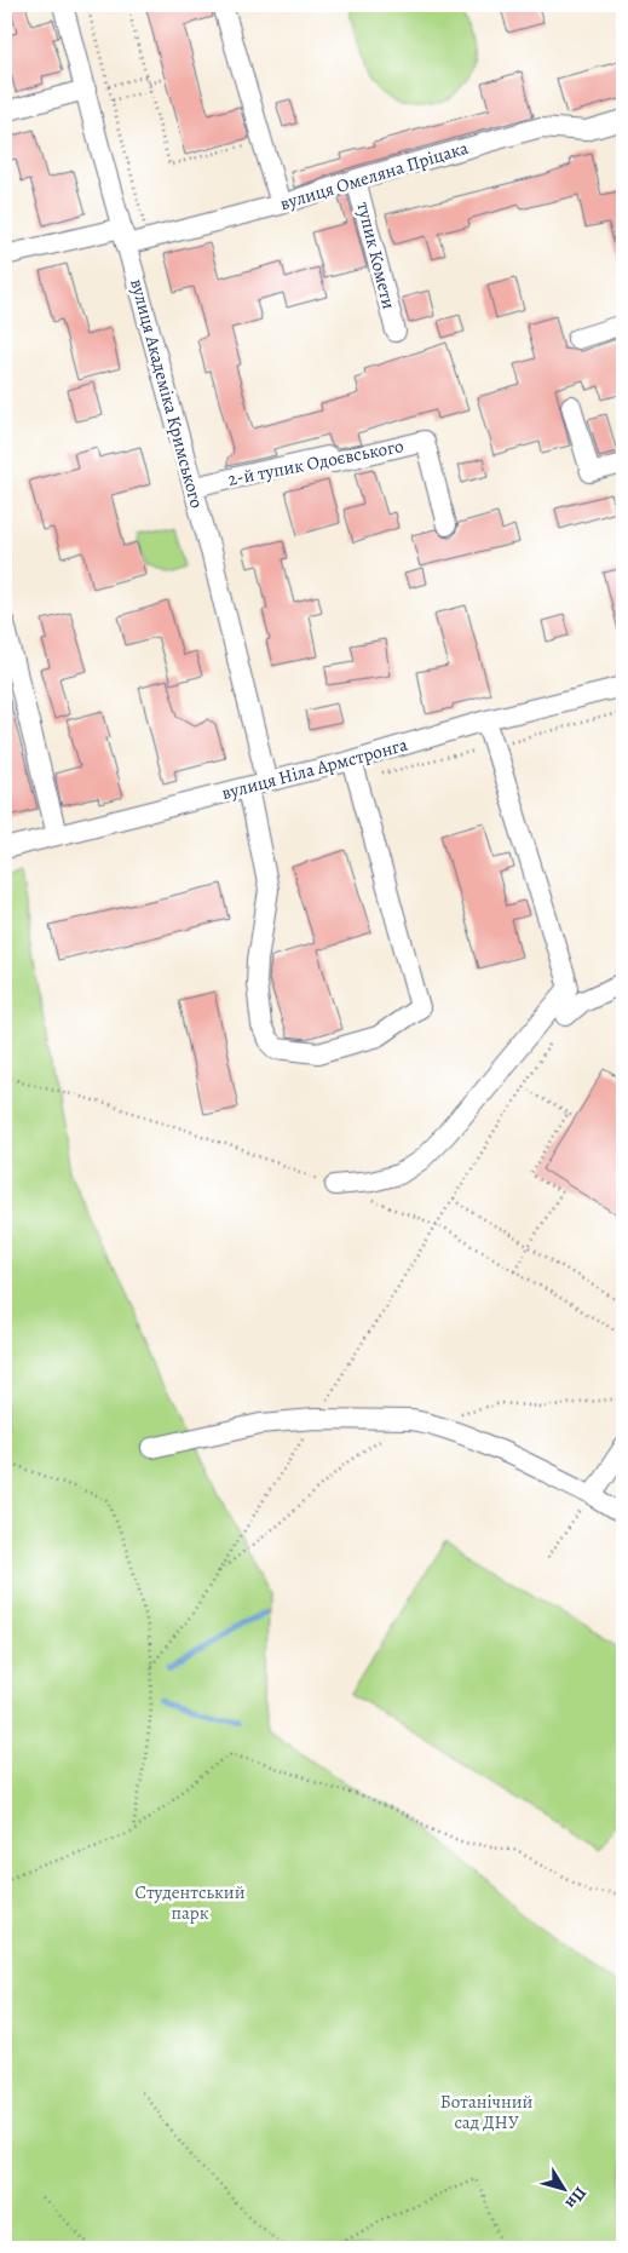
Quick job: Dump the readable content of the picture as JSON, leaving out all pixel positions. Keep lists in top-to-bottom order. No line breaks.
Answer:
{"streets":{"street":["вулиця Омеляна Пріцака","тупик Комети","вулиця Академіка Кримського","2-й тупик Одоєвського","вулиця Ніла Армстронга"]},"crossings":[["вулиця Омеляна Пріцака","тупик Комети"],["вулиця Омеляна Пріцака","вулиця Академіка Кримського"],["вулиця Академіка Кримського","2-й тупик Одоєвського"],["вулиця Академіка Кримського","вулиця Ніла Армстронга"]],"parks":["Студентський парк","Ботанічний сад ДНУ"],"north":"bottom right"}
